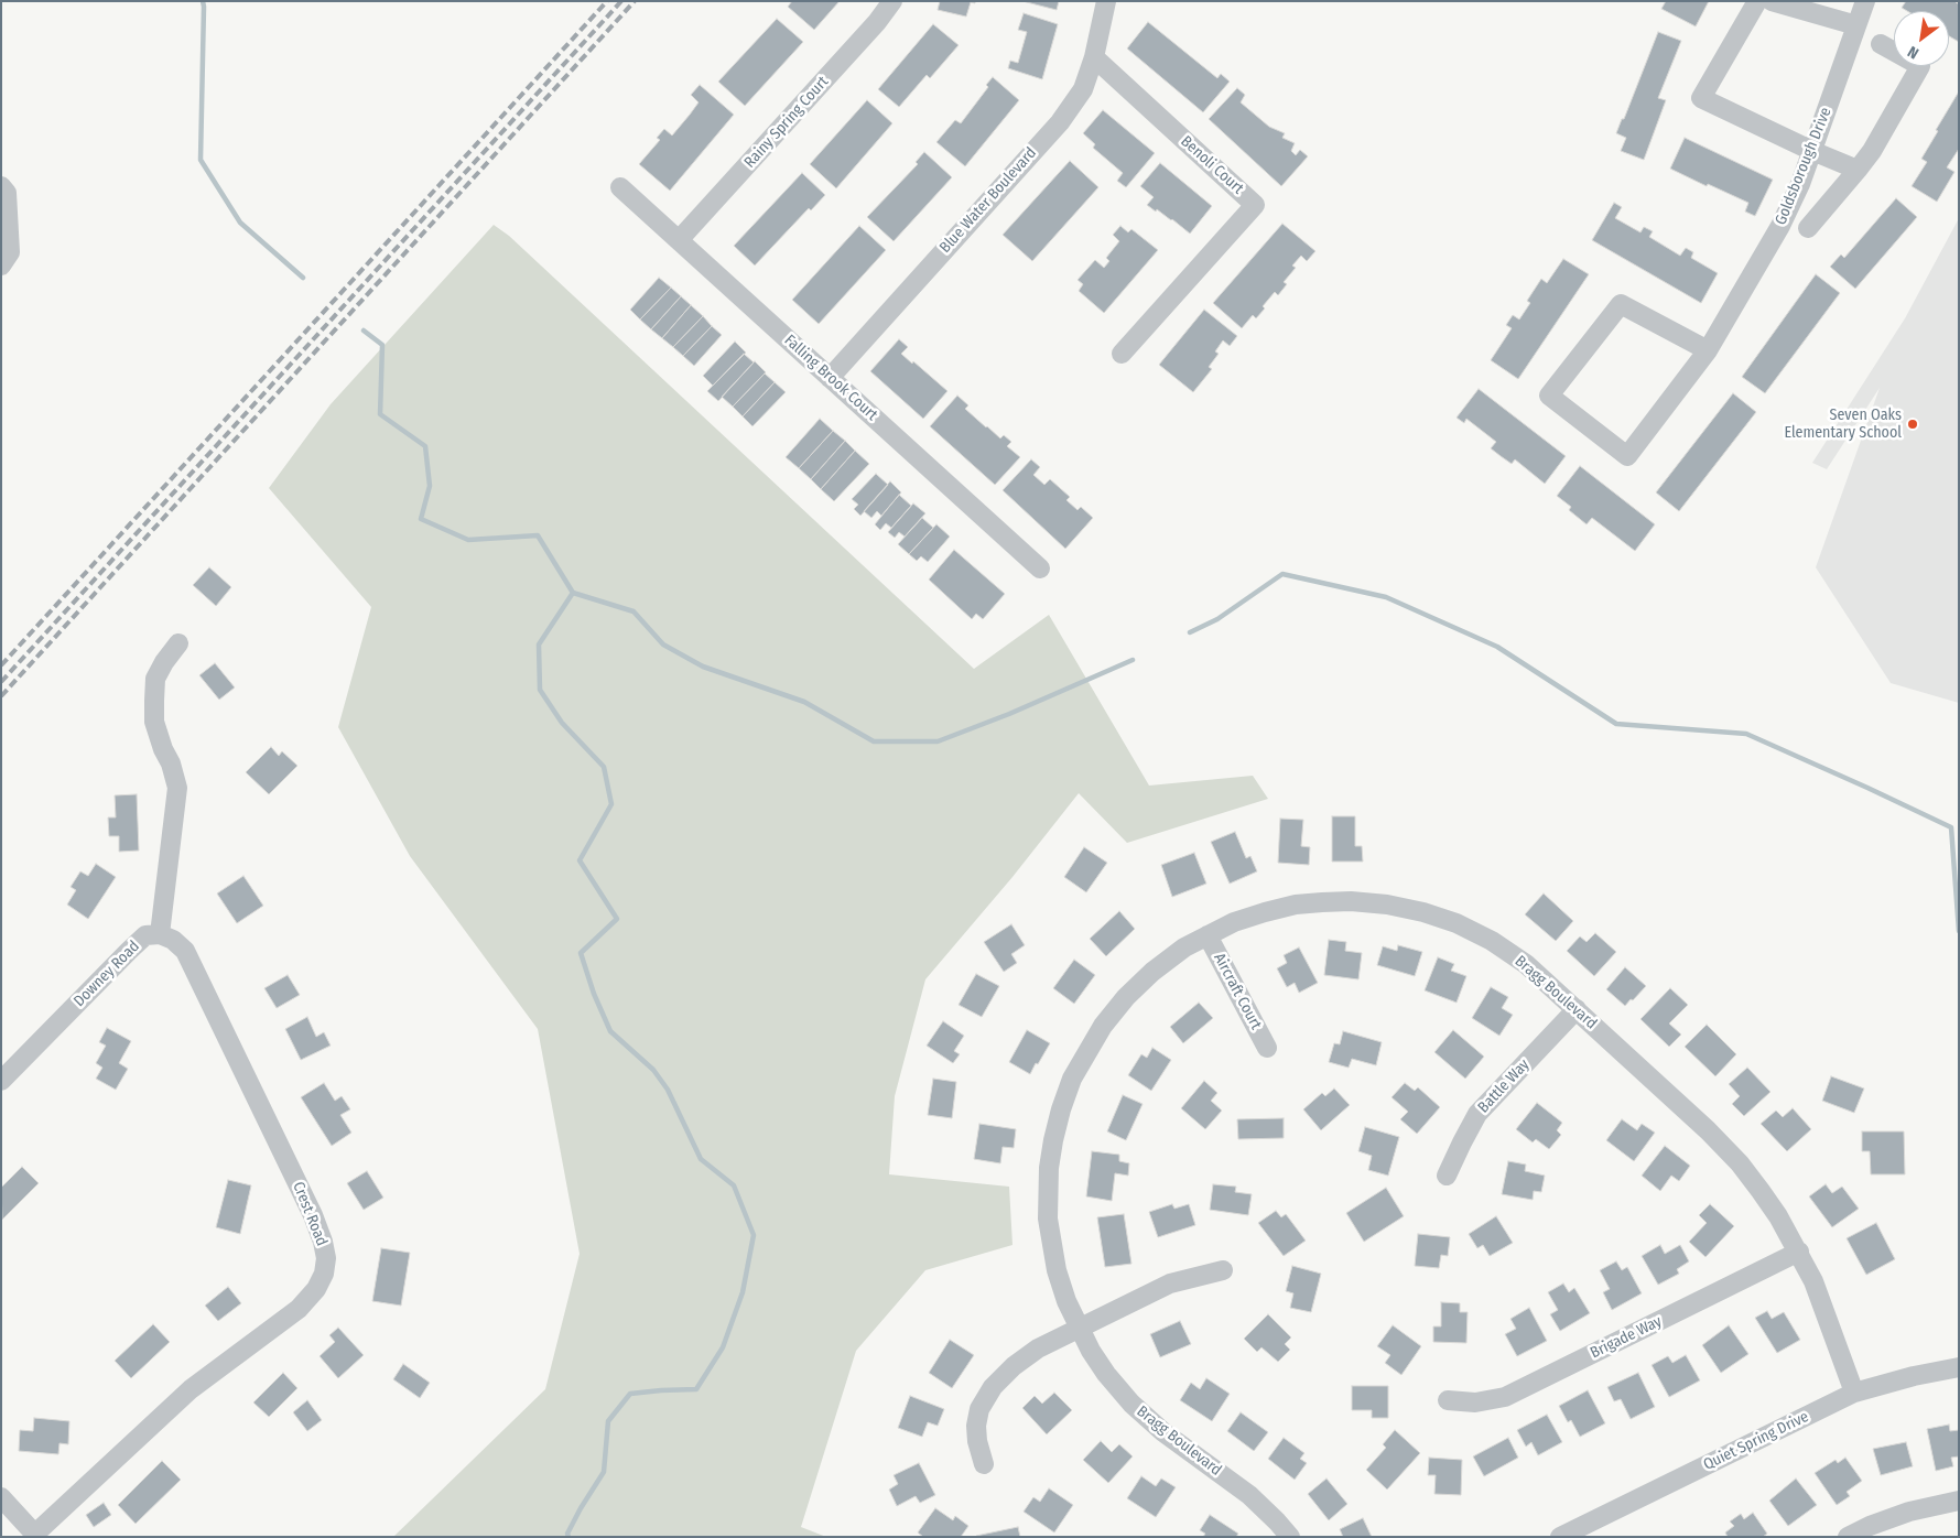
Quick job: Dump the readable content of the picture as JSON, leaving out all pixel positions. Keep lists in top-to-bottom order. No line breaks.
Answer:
{"streets":{"street":["Rainy Spring Court","Benoli Court","Goldsborough Drive","Blue Water Boulevard","Falling Brook Court","Downey Road","Aircraft Court","Bragg Boulevard","Battle Way","Crest Road","Brigade Way","Quiet Spring Drive"]},"crossings":[["Rainy Spring Court","Falling Brook Court"],["Benoli Court","Blue Water Boulevard"],["Blue Water Boulevard","Falling Brook Court"],["Downey Road","Crest Road"],["Aircraft Court","Bragg Boulevard"],["Bragg Boulevard","Battle Way"],["Bragg Boulevard","Brigade Way"],["Bragg Boulevard","Quiet Spring Drive"]],"places":["Seven Oaks Elementary School"],"north":"bottom left"}
